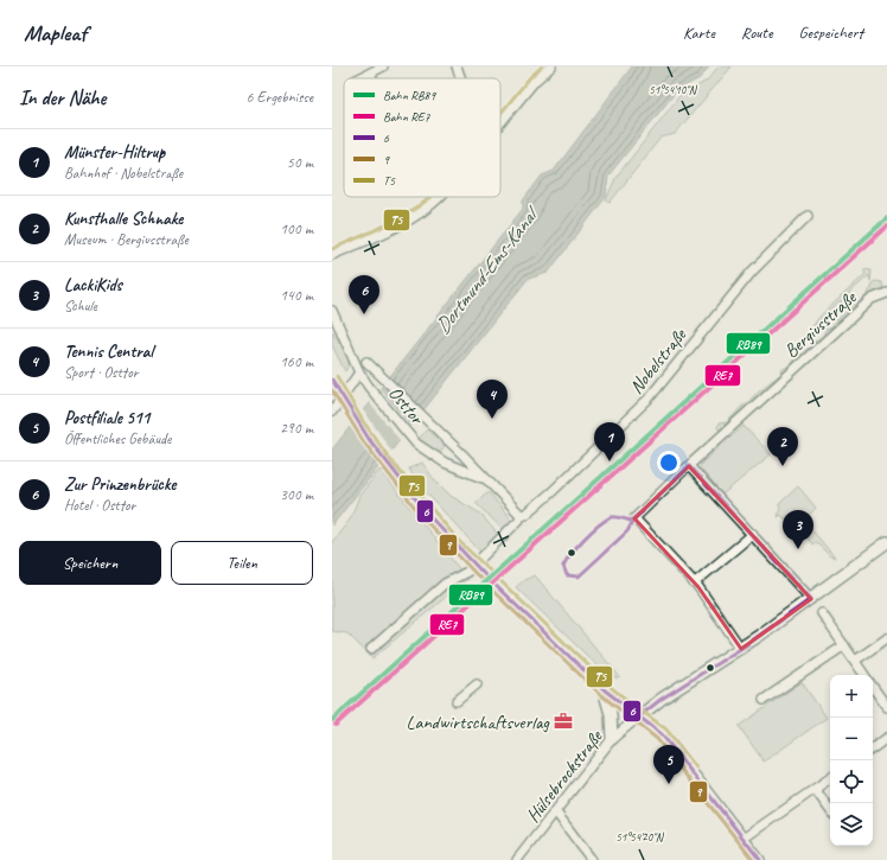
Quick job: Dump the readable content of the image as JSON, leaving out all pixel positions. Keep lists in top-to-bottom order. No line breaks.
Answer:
{"streets":{"street":["Bergiusstraße","Nobelstraße","Osttor","Hülsebrockstraße"]},"crossings":[["Nobelstraße","Osttor"]],"water":["Dortmund-Ems-Kanal"],"places":{"office":["Landwirtschaftsverlag"]},"lines":["transit line T5","rail line RB89","rail line RE7","transit line 6","transit line 9"],"legend":["Bahn RB89","Bahn RE7","6","9","T5"],"page":{"header":"Mapleaf","nav":["Karte","Route","Gespeichert"],"heading":["In der Nähe","6 Ergebnisse"],"list":[{"mark":"1","name":"Münster-Hiltrup","note":"Bahnhof · Nobelstraße","value":"50 m"},{"mark":"2","name":"Kunsthalle Schnake","note":"Museum · Bergiusstraße","value":"100 m"},{"mark":"3","name":"LackiKids","note":"Schule","value":"140 m"},{"mark":"4","name":"Tennis Central","note":"Sport · Osttor","value":"160 m"},{"mark":"5","name":"Postfiliale 511","note":"Öffentliches Gebäude","value":"290 m"},{"mark":"6","name":"Zur Prinzenbrücke","note":"Hotel · Osttor","value":"300 m"}],"pins":["6","4","1","2","3","5"],"buttons":["Speichern","Teilen"],"map_buttons":["+","−"]},"coordinates":["51°54'10\"N","51°54'20\"N"]}
